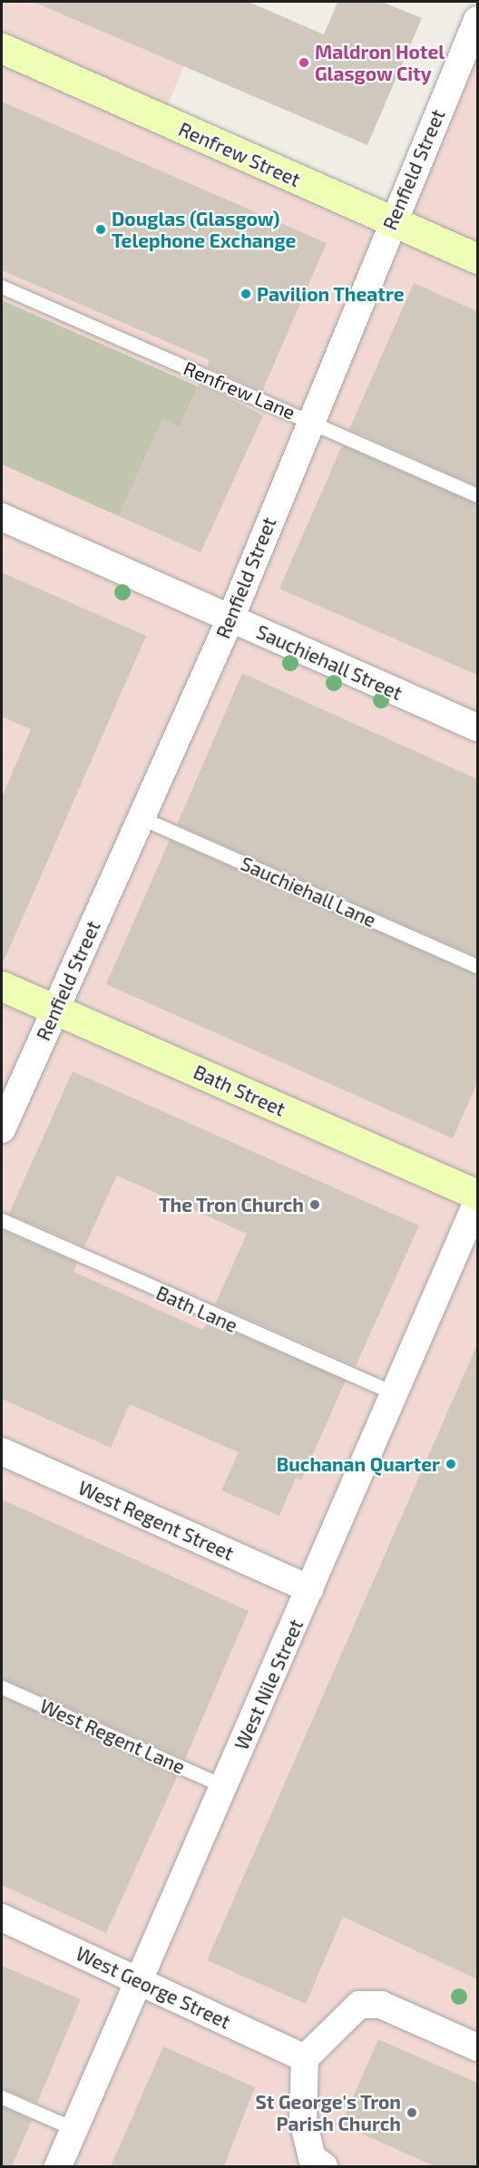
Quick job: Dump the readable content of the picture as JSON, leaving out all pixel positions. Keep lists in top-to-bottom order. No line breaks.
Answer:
{"streets":{"street":["Renfrew Street","Renfield Street","Sauchiehall Street","Bath Street","West Regent Street","West Nile Street","West George Street"],"lane":["Renfrew Lane","Sauchiehall Lane","Bath Lane","West Regent Lane"]},"crossings":[["Renfrew Street","Renfield Street"],["Renfield Street","Renfrew Lane"],["Renfield Street","Sauchiehall Street"],["Renfield Street","Sauchiehall Lane"],["Renfield Street","Bath Street"],["Bath Lane","West Nile Street"],["West Regent Street","West Nile Street"],["West Nile Street","West Regent Lane"],["West Nile Street","West George Street"]],"places":["Maldron Hotel Glasgow City","Douglas (Glasgow) Telephone Exchange","Pavilion Theatre","The Tron Church","Buchanan Quarter","St George's Tron Parish Church"]}
